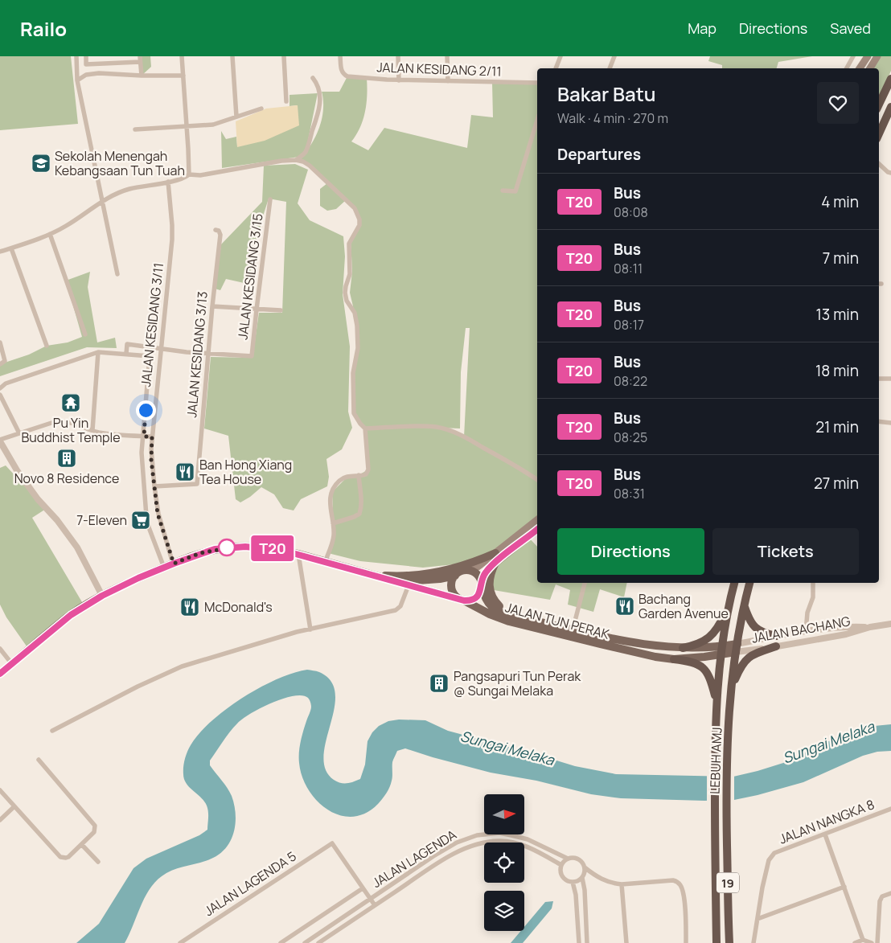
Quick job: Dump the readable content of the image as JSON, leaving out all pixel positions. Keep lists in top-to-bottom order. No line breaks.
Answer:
{"streets":{"highway":["LEBUH AMJ","19"],"main road":["JALAN TUN PERAK"],"street":["JALAN KESIDANG 2/11","JALAN KESIDANG 3/15","JALAN KESIDANG 3/11","JALAN KESIDANG 3/13","JALAN BACHANG","JALAN NANGKA 8","JALAN LAGENDA","JALAN LAGENDA 5"]},"crossings":[["JALAN KESIDANG 3/15","JALAN KESIDANG 3/13"],["JALAN KESIDANG 3/11","JALAN KESIDANG 3/13"],["JALAN KESIDANG 3/11","JALAN TUN PERAK"],["JALAN TUN PERAK","JALAN BACHANG"],["JALAN TUN PERAK","LEBUH AMJ"],["JALAN BACHANG","LEBUH AMJ"]],"water":["Sungai Melaka"],"places":{"school or university":["Sekolah Menengah Kebangsaan Tun Tuah"],"temple":["Pu Yin Buddhist Temple"],"building":["Novo 8 Residence","Pangsapuri Tun Perak @ Sungai Melaka"],"restaurant":["Ban Hong Xiang Tea House","Bachang Garden Avenue","McDonald's"],"supermarket":["7-Eleven"]},"lines":["bus line T20"],"north":"right","page":{"header":"Railo","nav":["Map","Directions","Saved"],"on_map":"T20","heading":[["Bakar Batu","Walk · 4 min · 270 m"],"Departures"],"list":[{"mark":"T20","name":"Bus","note":"08:08","value":"4 min"},{"mark":"T20","name":"Bus","note":"08:11","value":"7 min"},{"mark":"T20","name":"Bus","note":"08:17","value":"13 min"},{"mark":"T20","name":"Bus","note":"08:22","value":"18 min"},{"mark":"T20","name":"Bus","note":"08:25","value":"21 min"},{"mark":"T20","name":"Bus","note":"08:31","value":"27 min"}],"buttons":["Directions","Tickets"]}}
